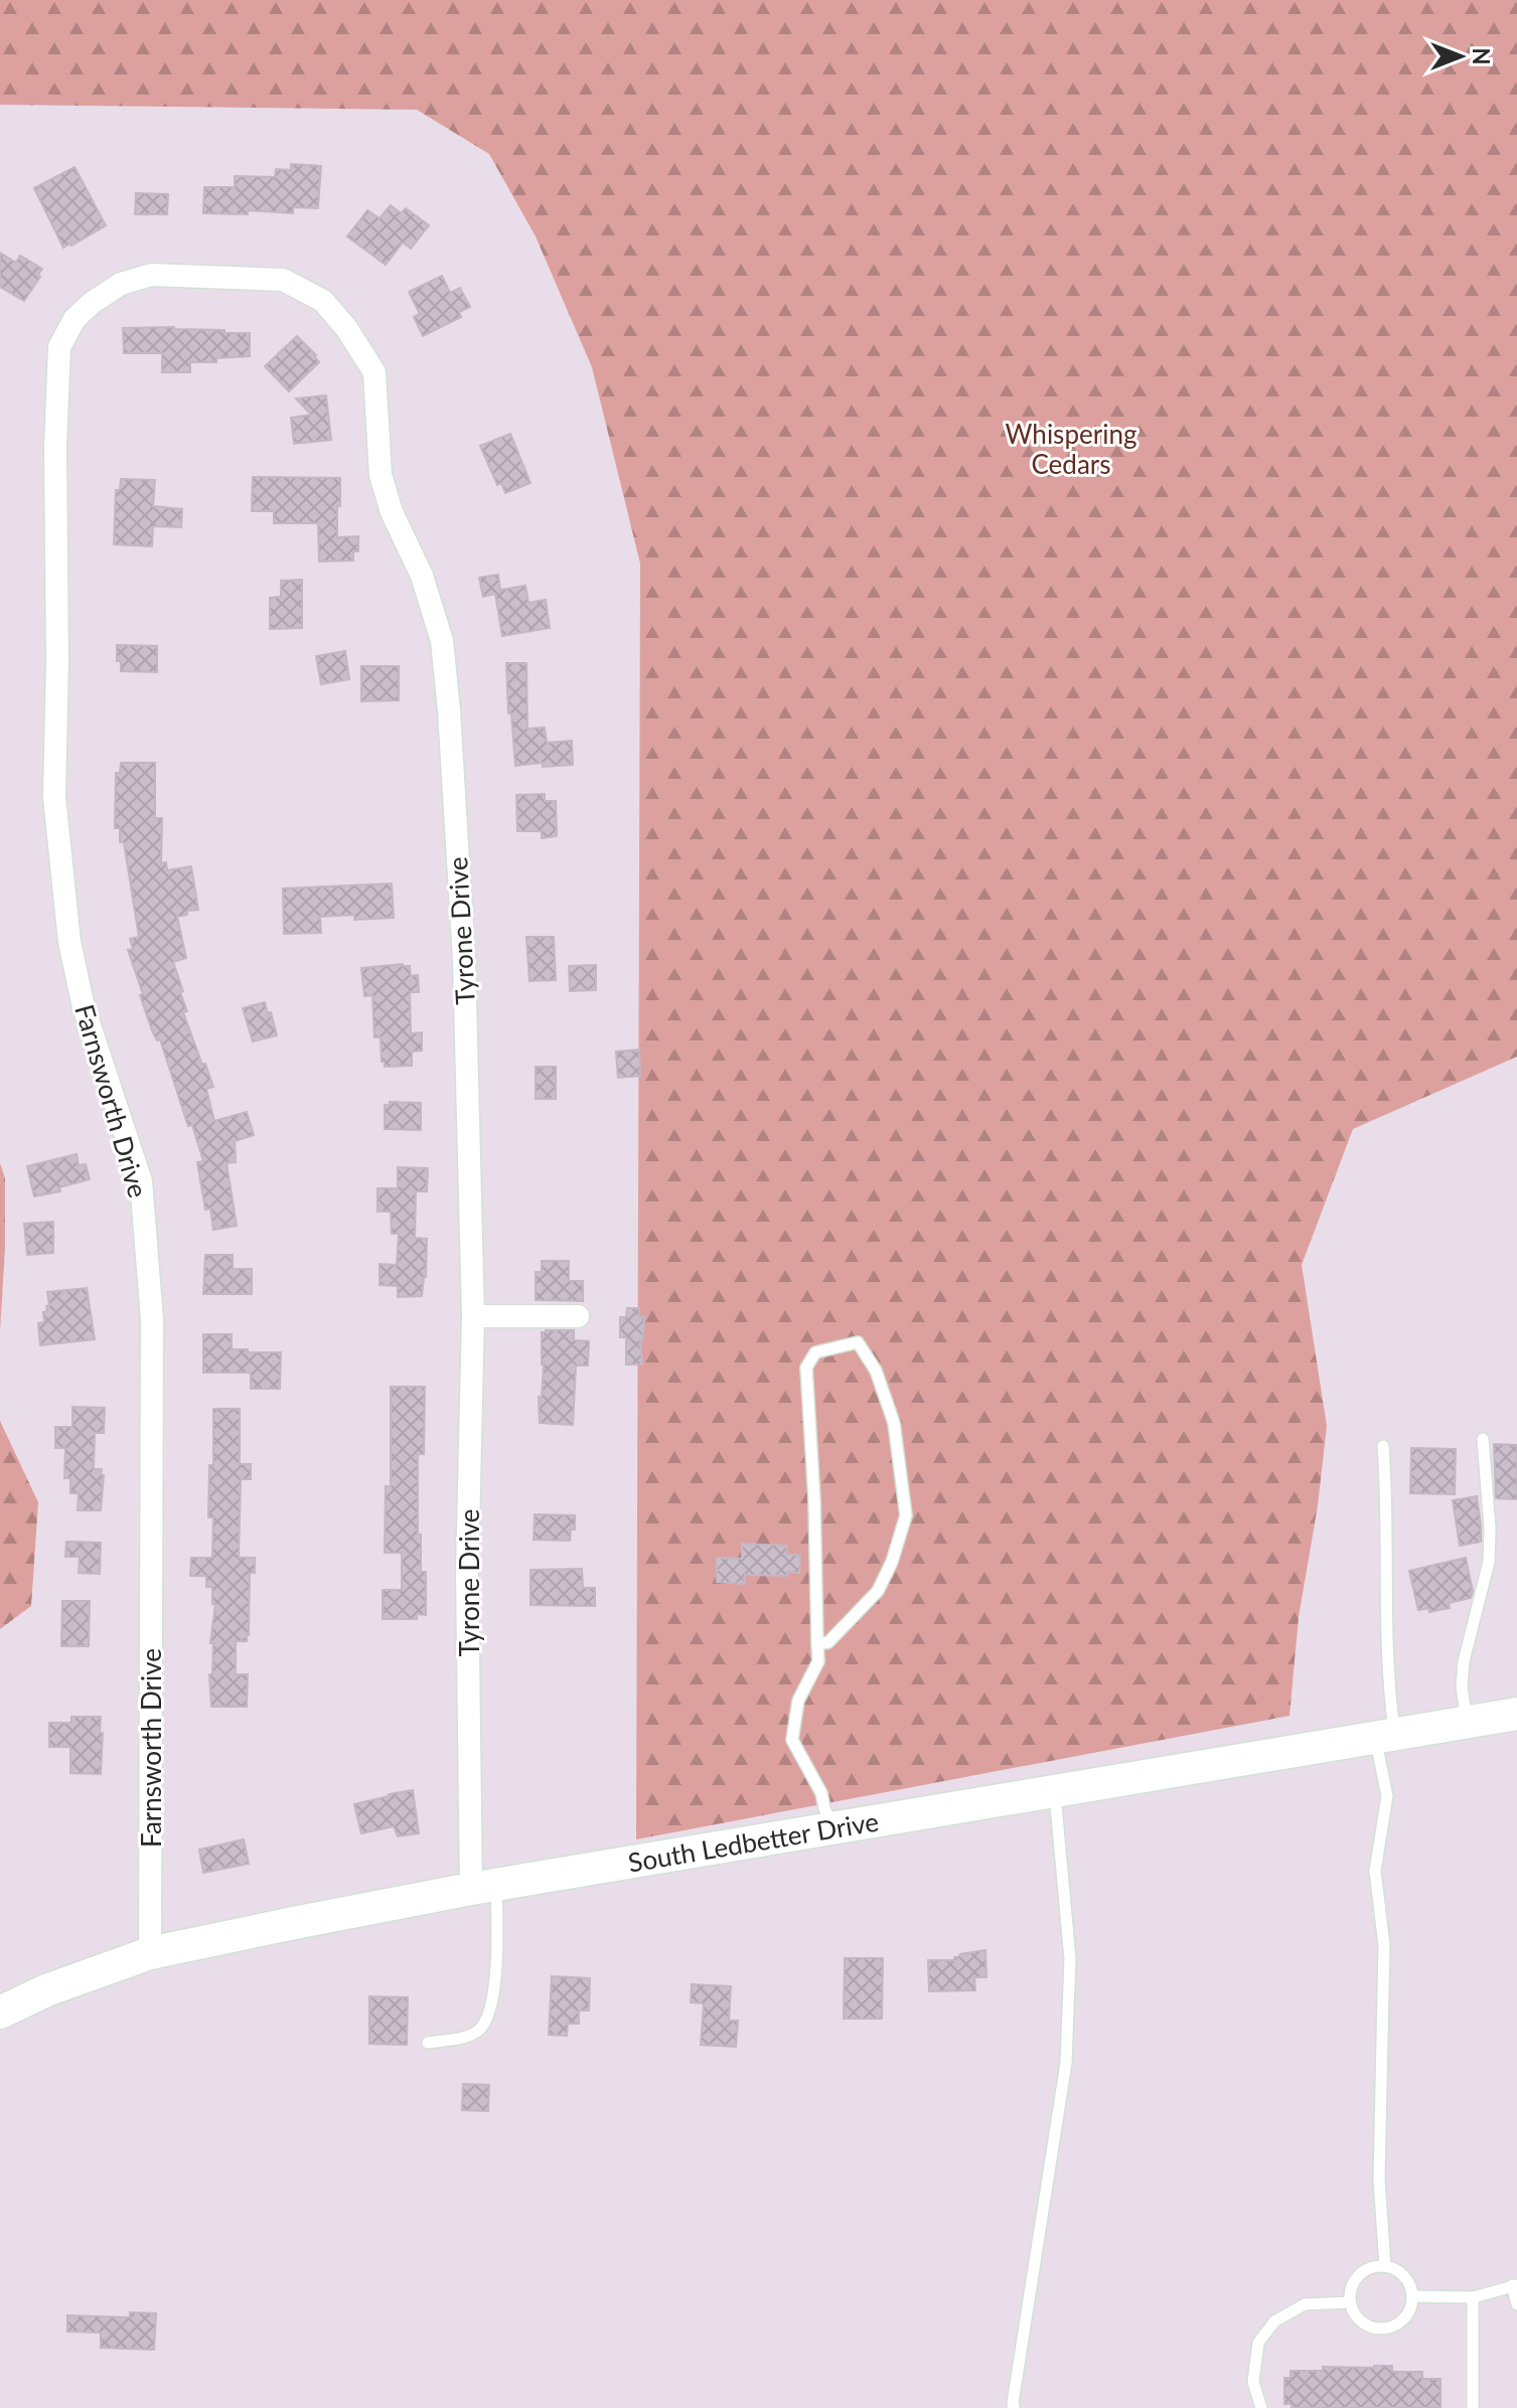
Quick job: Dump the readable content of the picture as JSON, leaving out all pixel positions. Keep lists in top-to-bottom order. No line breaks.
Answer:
{"streets":{"street":["Tyrone Drive","Farnsworth Drive","South Ledbetter Drive"]},"crossings":[["Tyrone Drive","Farnsworth Drive"],["Tyrone Drive","South Ledbetter Drive"],["Farnsworth Drive","South Ledbetter Drive"]],"parks":["Whispering Cedars"],"north":"right"}
